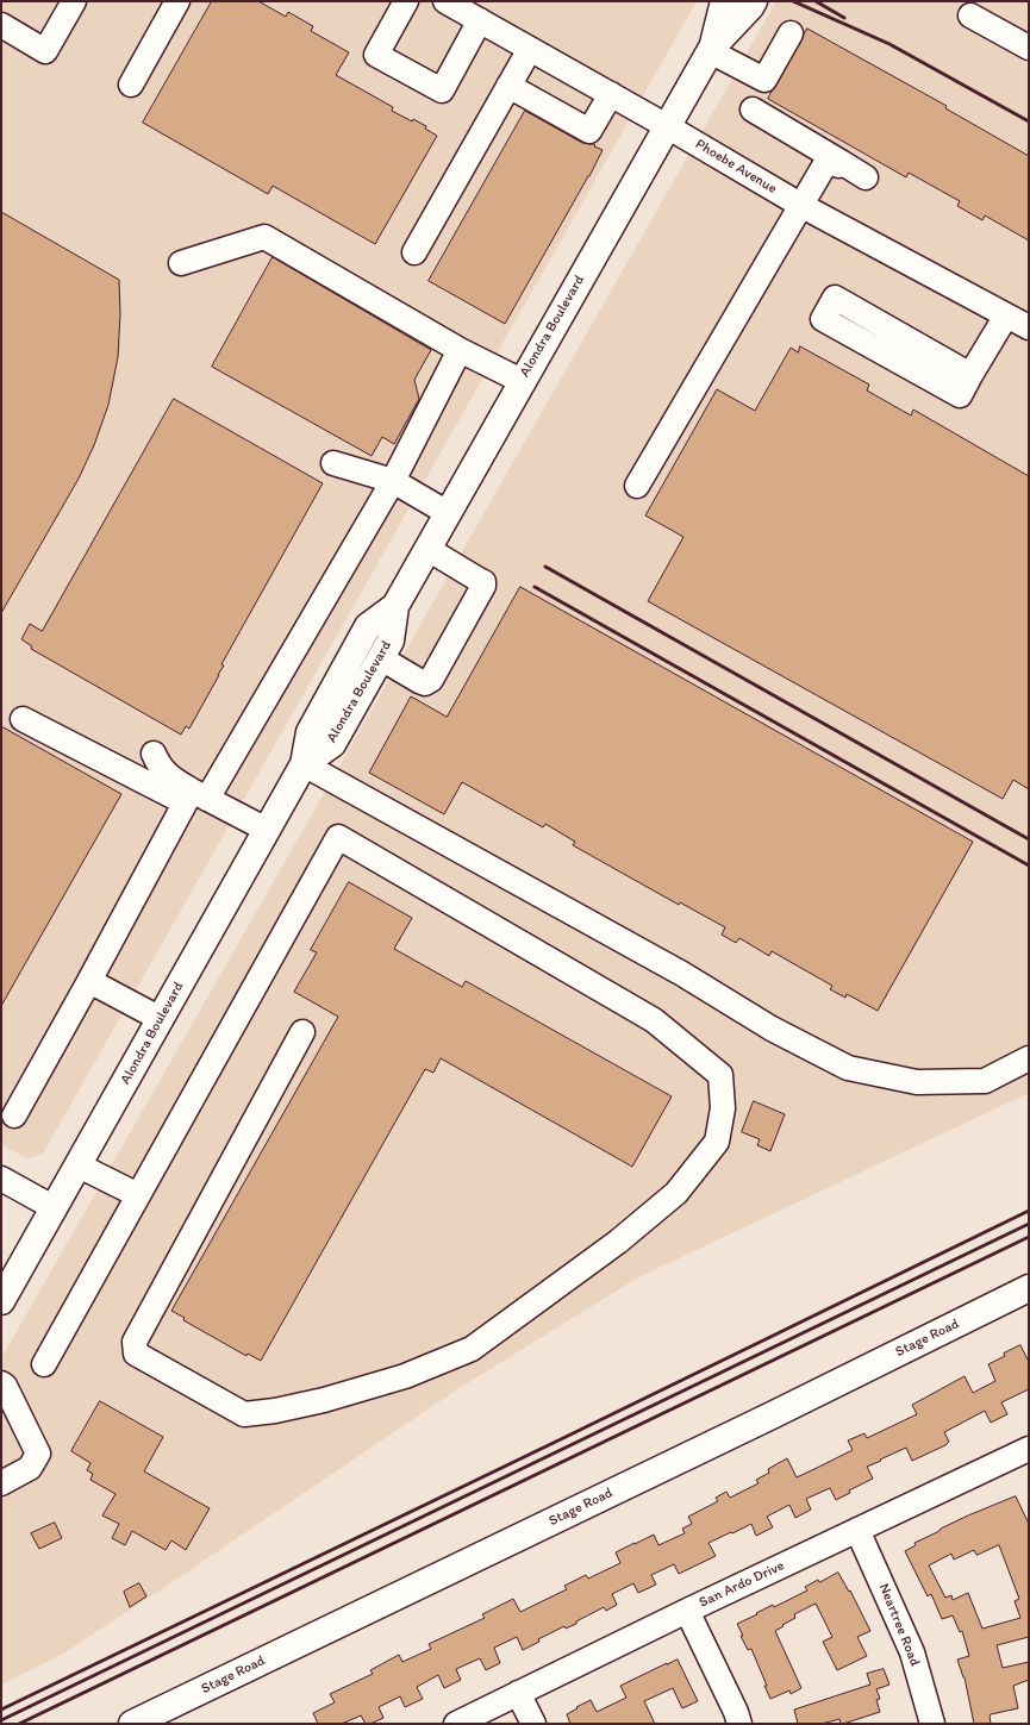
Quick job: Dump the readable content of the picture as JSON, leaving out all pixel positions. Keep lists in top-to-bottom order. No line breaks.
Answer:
{"streets":{"main road":["Alondra Boulevard","Stage Road"],"street":["Phoebe Avenue","San Ardo Drive","Neartree Road"]},"crossings":[["Phoebe Avenue","Alondra Boulevard"],["San Ardo Drive","Neartree Road"]]}
